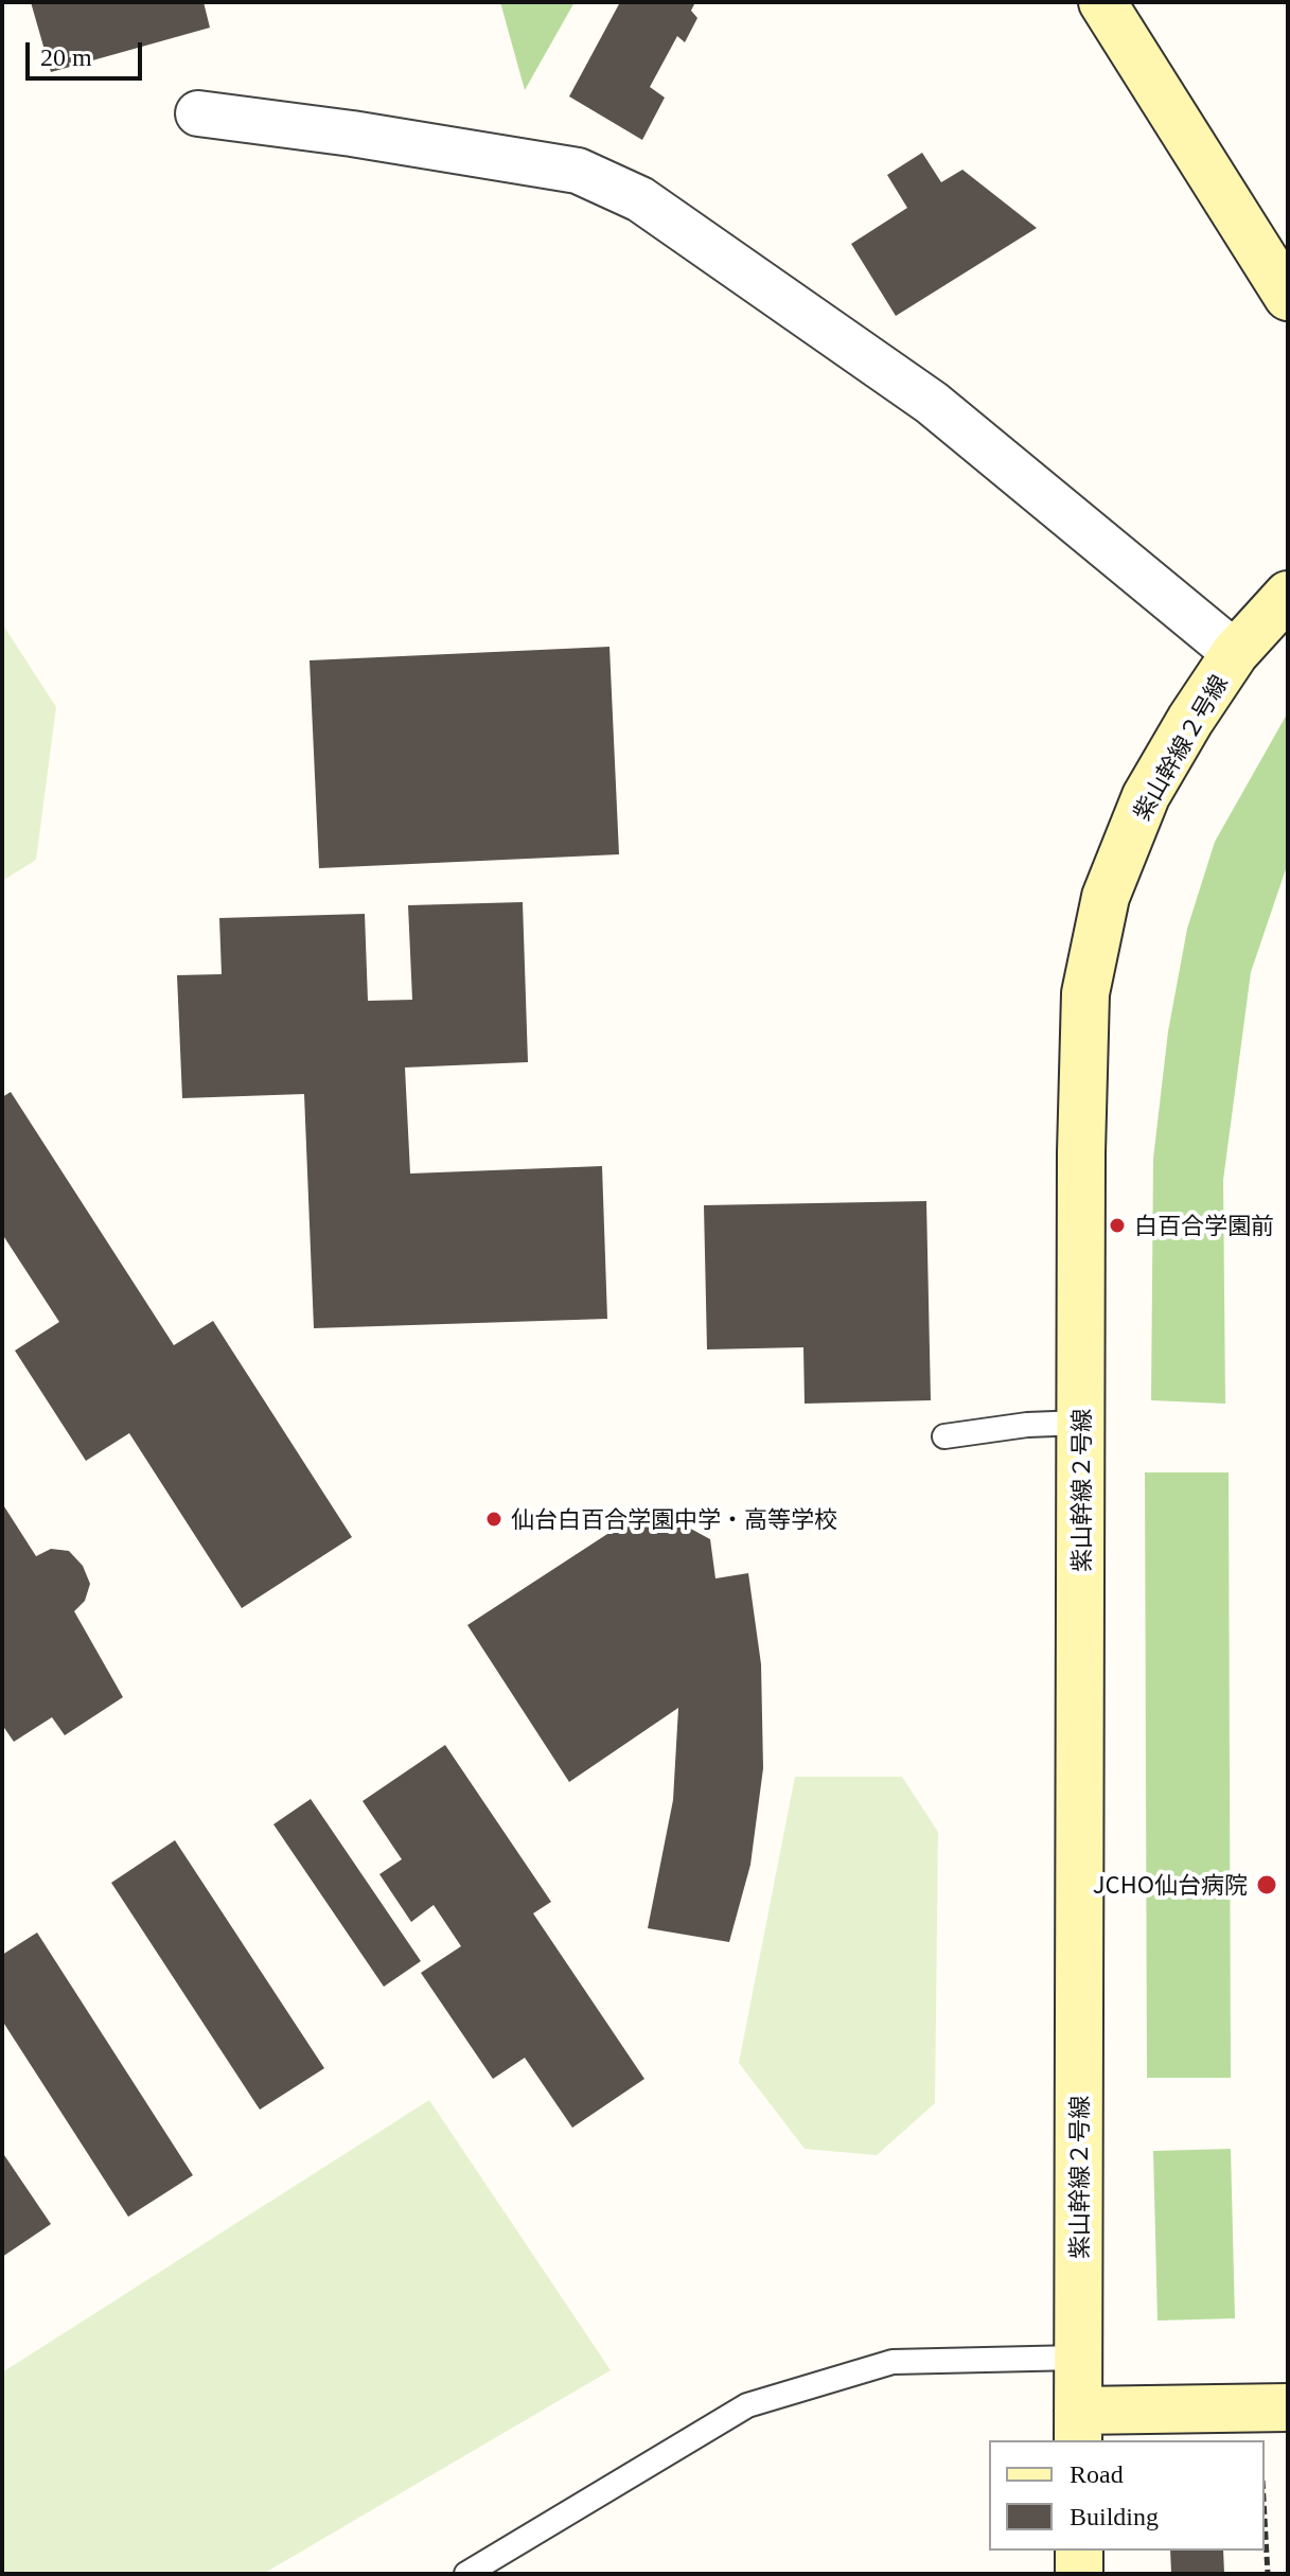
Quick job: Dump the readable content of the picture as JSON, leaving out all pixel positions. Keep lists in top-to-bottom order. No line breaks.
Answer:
{"streets":{"street":["紫山幹線２号線"]},"places":["白百合学園前","仙台白百合学園中学・高等学校","JCHO仙台病院"],"legend":["Road","Building"],"scale_bar":"20 m"}
